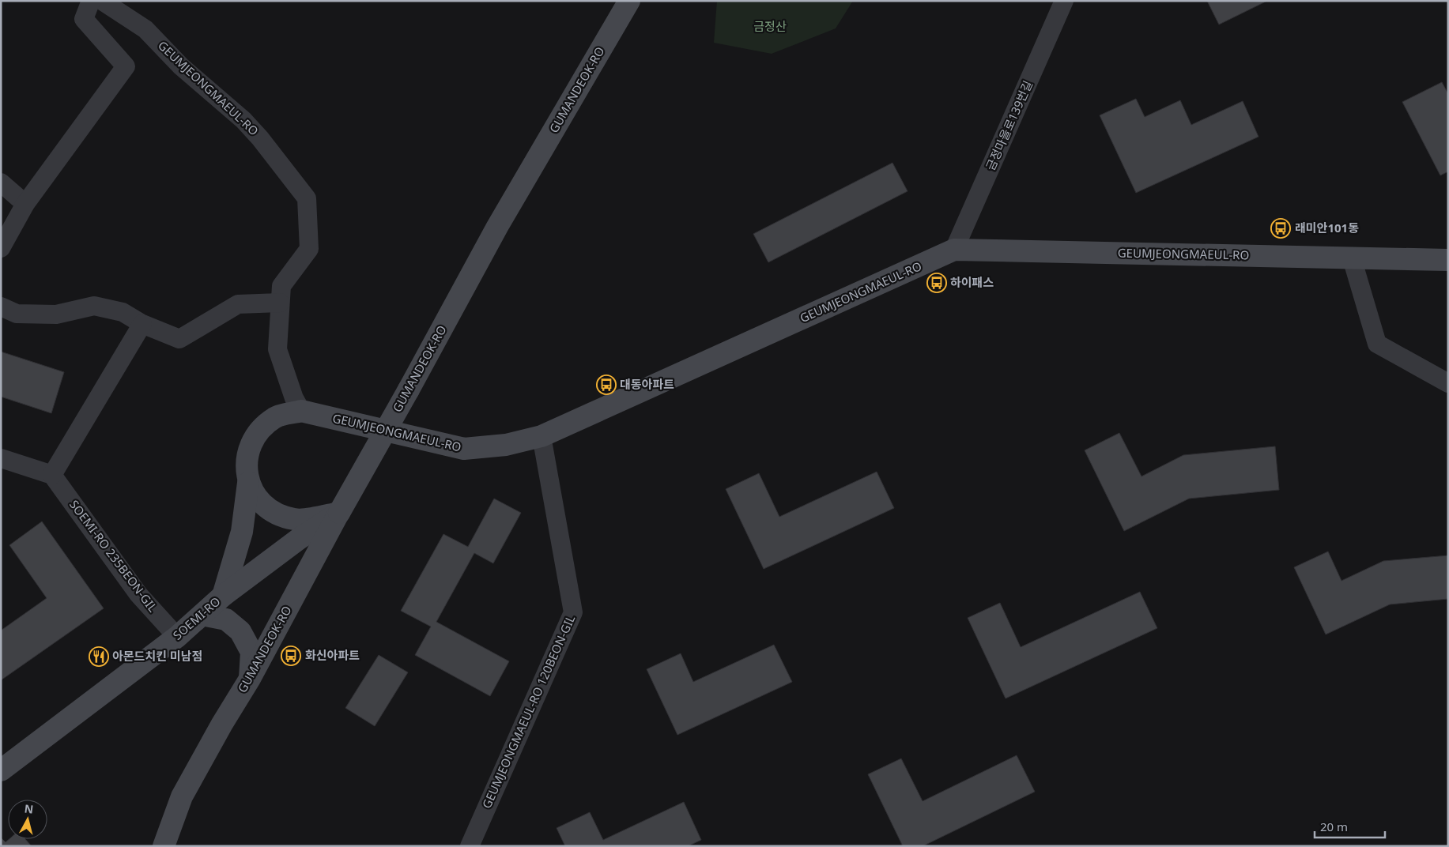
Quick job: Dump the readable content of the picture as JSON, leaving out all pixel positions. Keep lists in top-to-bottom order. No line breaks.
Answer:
{"streets":{"main road":["GEUMJEONGMAEUL-RO","GUMANDEOK-RO","SOEMI-RO"],"street":["금정마을로139번길","SOEMI-RO 235BEON-GIL","GEUMJEONGMAEUL-RO 120BEON-GIL"]},"crossings":[["GEUMJEONGMAEUL-RO","GUMANDEOK-RO"],["GEUMJEONGMAEUL-RO","금정마을로139번길"],["GEUMJEONGMAEUL-RO","SOEMI-RO"],["GEUMJEONGMAEUL-RO","GEUMJEONGMAEUL-RO 120BEON-GIL"],["GUMANDEOK-RO","SOEMI-RO"],["SOEMI-RO 235BEON-GIL","SOEMI-RO"]],"parks":["금정산"],"places":{"bus stop":["래미안101동","하이패스","대동아파트","화신아파트"],"restaurant":["아몬드치킨 미남점"]},"scale_bar":"20 m","north":"top"}
